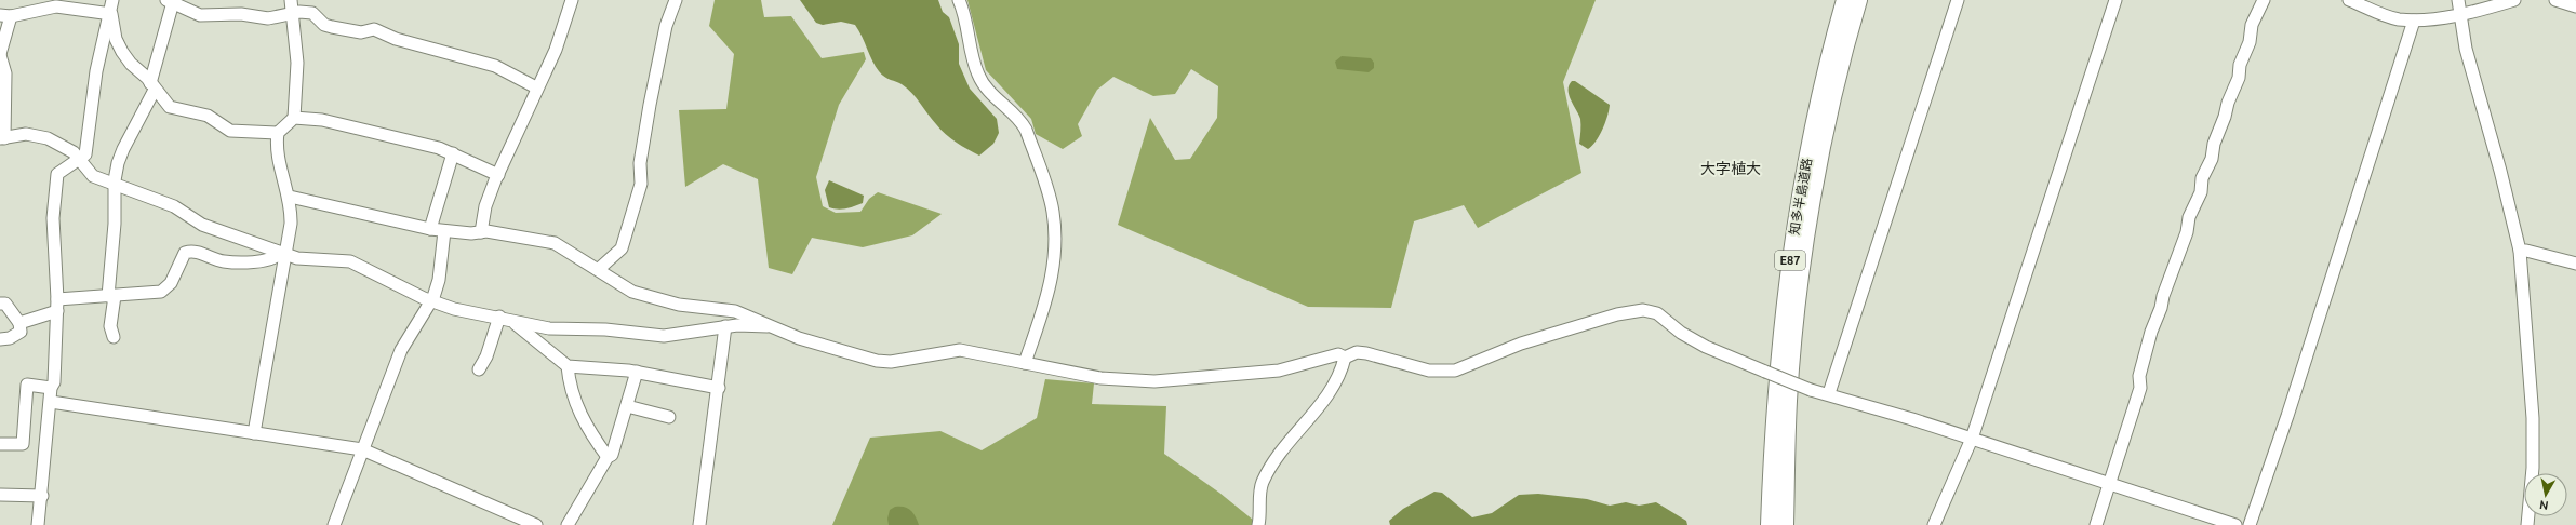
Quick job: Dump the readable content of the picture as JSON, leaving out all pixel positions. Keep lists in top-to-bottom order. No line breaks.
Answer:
{"streets":{"highway":["知多半島道路","E87"]},"districts":["大字植大"],"north":"bottom"}
